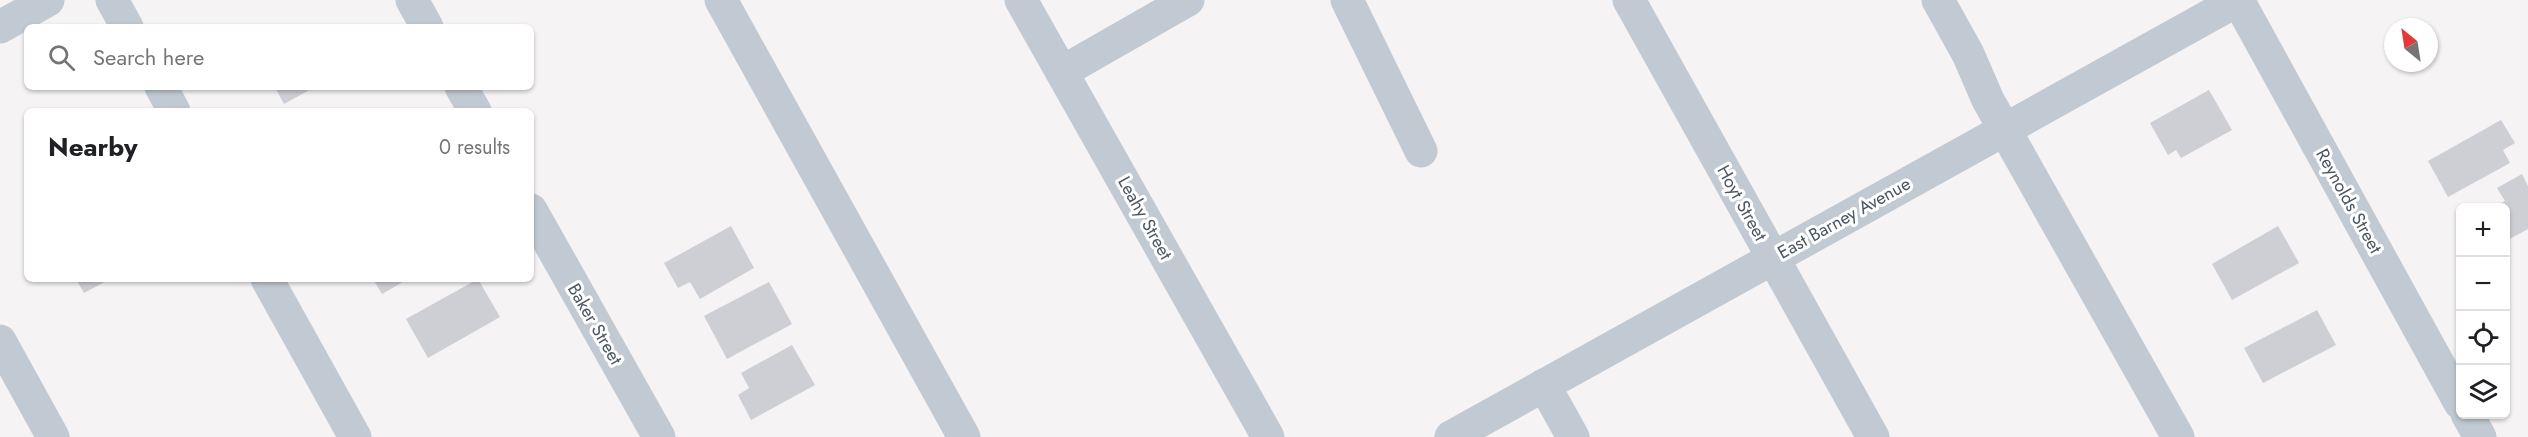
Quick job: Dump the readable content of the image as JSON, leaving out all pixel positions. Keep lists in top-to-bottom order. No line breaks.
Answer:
{"streets":{"street":["Reynolds Street","Hoyt Street","Leahy Street","East Barney Avenue","Baker Street"]},"crossings":[["Reynolds Street","East Barney Avenue"],["Hoyt Street","East Barney Avenue"]],"north":"top left","page":{"search":"Search here","heading":["Nearby","0 results"],"map_buttons":["+","−"]}}
